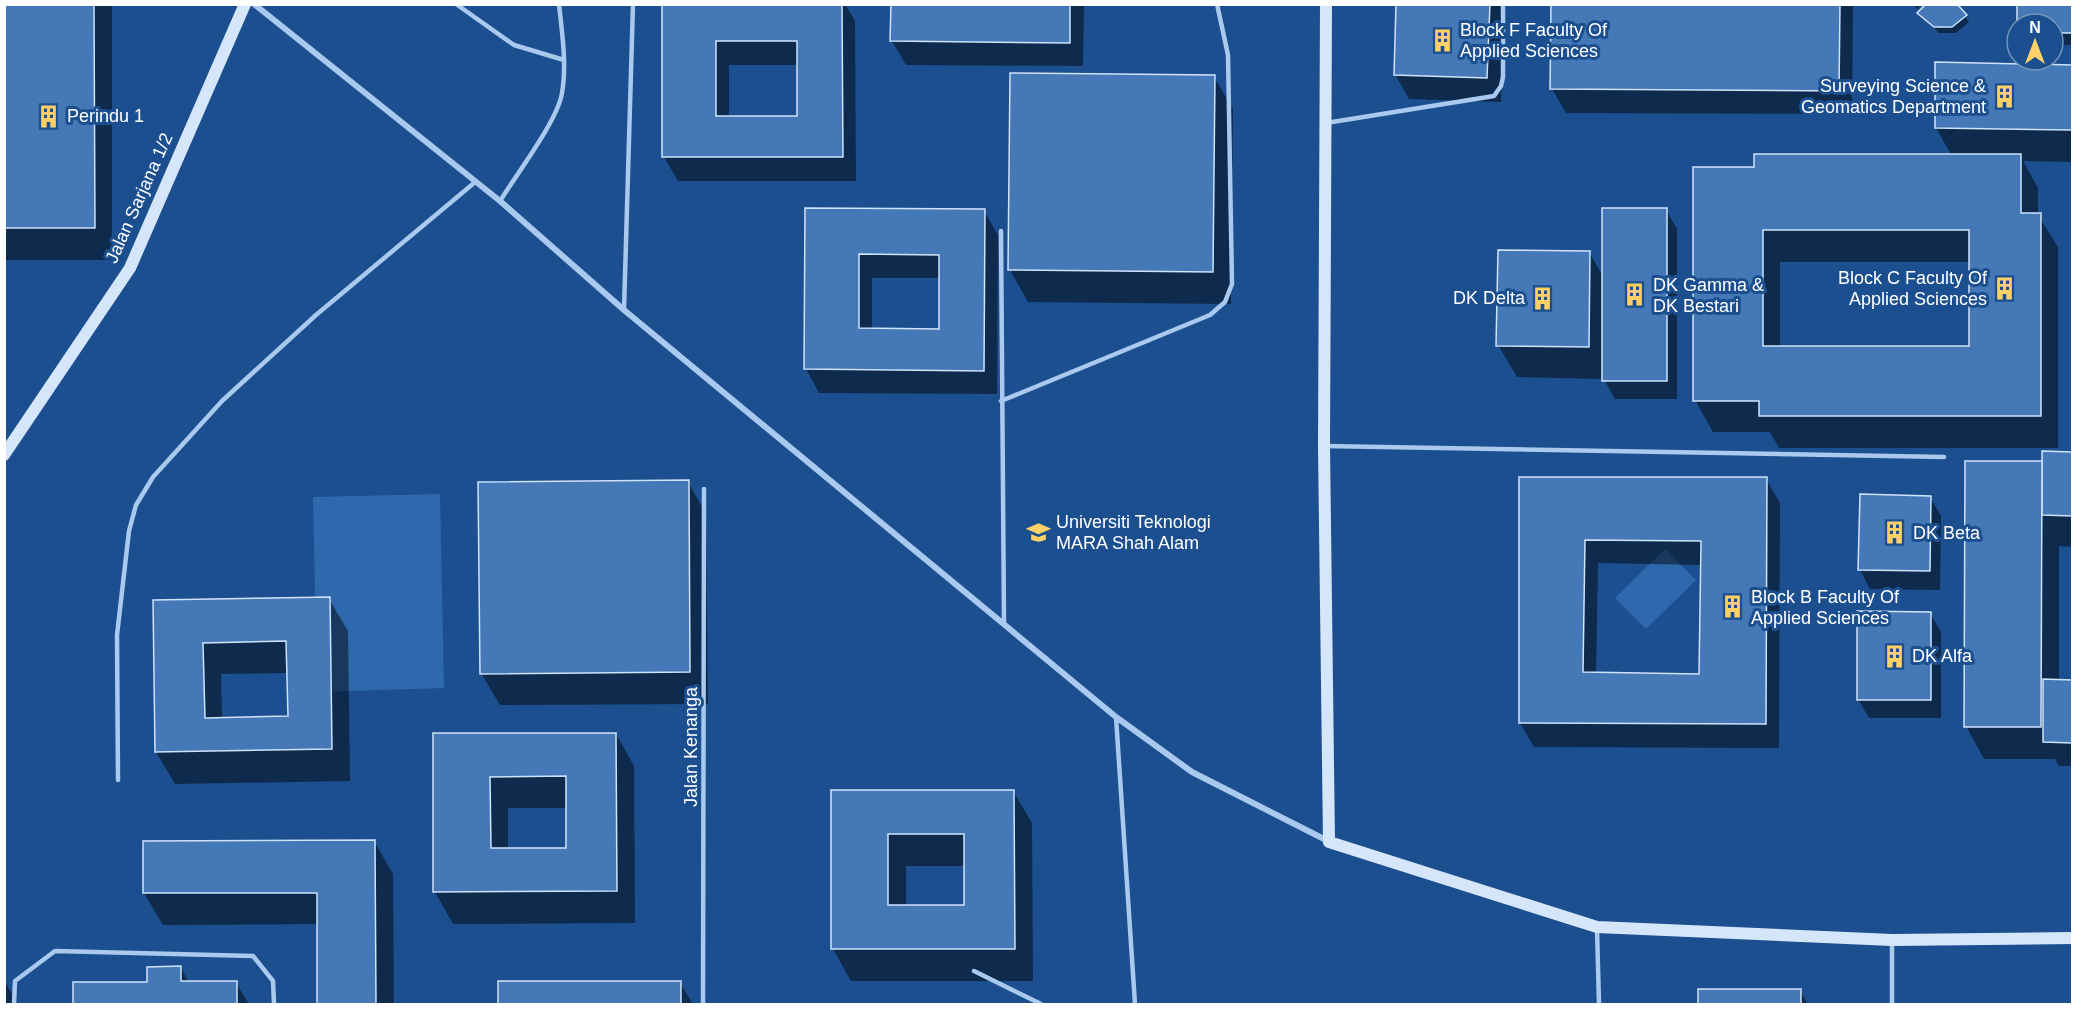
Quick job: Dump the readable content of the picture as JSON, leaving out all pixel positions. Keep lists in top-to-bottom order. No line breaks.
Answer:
{"streets":{"street":["Jalan Sarjana 1/2"],"lane":["Jalan Kenanga"]},"places":{"building":["Block F Faculty Of Applied Sciences","Surveying Science & Geomatics Department","Perindu 1","Block C Faculty Of Applied Sciences","DK Gamma & DK Bestari","DK Delta","DK Beta","Block B Faculty Of Applied Sciences","DK Alfa"],"school or university":["Universiti Teknologi MARA Shah Alam"]},"north":"top"}
